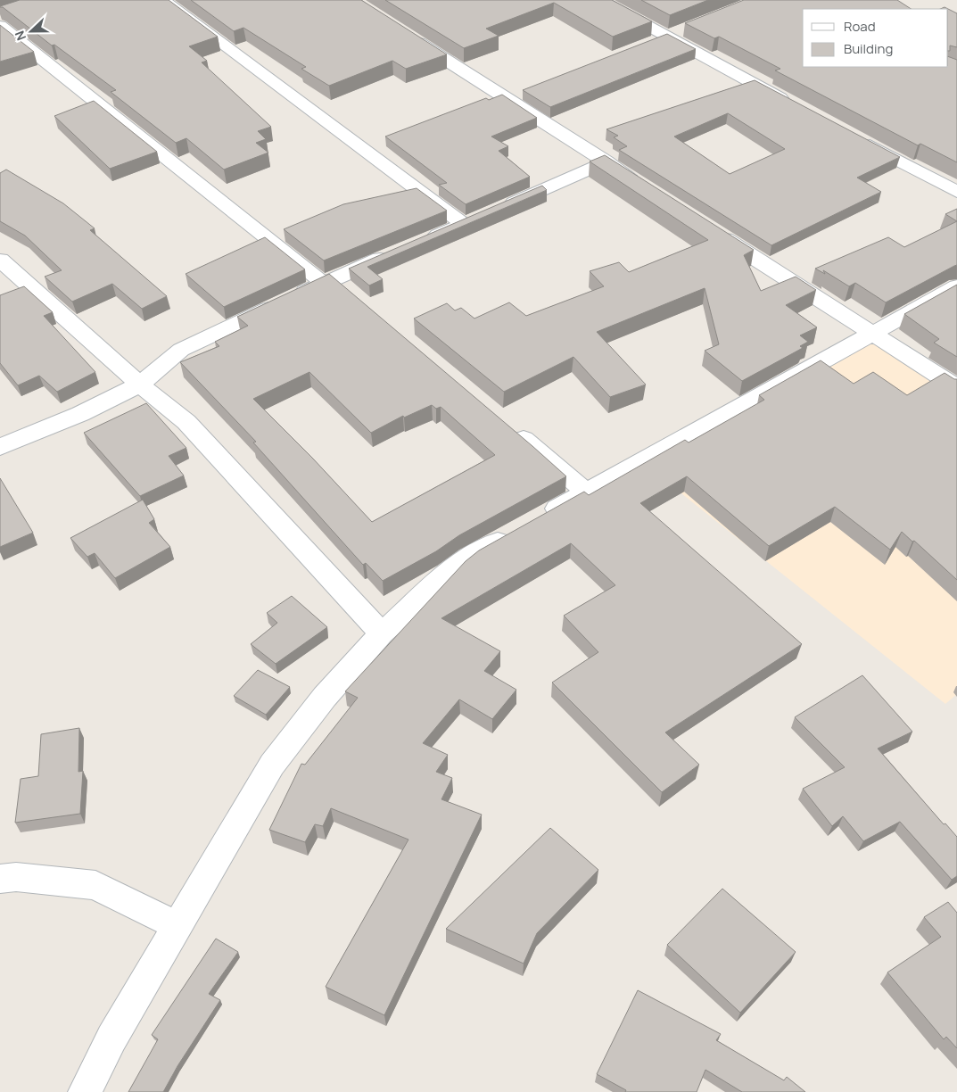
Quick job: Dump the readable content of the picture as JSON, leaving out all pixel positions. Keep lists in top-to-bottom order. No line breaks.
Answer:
{"legend":["Road","Building"],"north":"left"}
